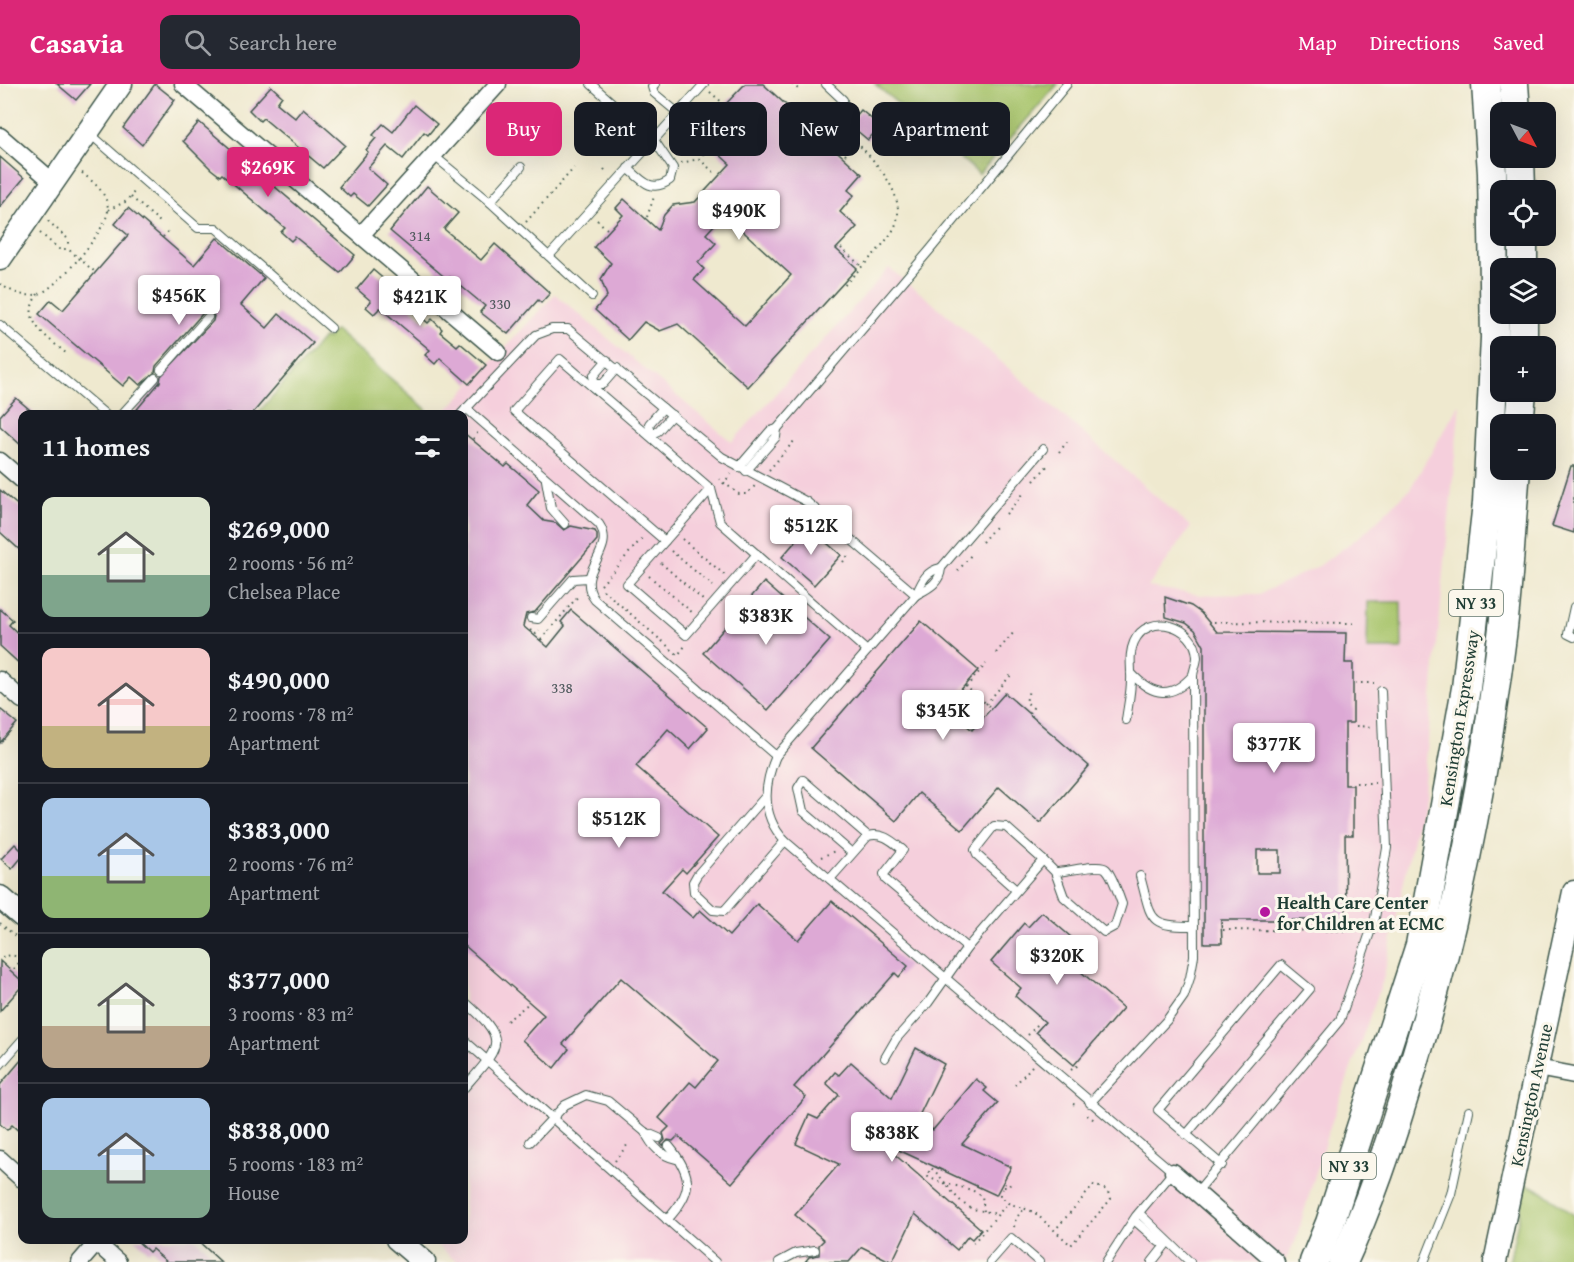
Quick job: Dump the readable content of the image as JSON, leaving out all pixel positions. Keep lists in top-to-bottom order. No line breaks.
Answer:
{"streets":{"highway":["NY 33","Kensington Expressway"],"street":["Kensington Avenue"]},"places":["Health Care Center for Children at ECMC"],"house_numbers":["314","330","338"],"north":"bottom right","page":{"header":"Casavia","search":"Search here","nav":["Map","Directions","Saved"],"map_buttons":["+","−"],"chip":["Buy","Rent","Filters","New","Apartment"],"price":["$269K","$490K","$456K","$421K","$512K","$383K","$345K","$377K","$512K","$320K","$838K"],"heading":"11 homes","list":[{"name":"$269,000","note":"2 rooms · 56 m² · Chelsea Place"},{"name":"$490,000","note":"2 rooms · 78 m² · Apartment"},{"name":"$383,000","note":"2 rooms · 76 m² · Apartment"},{"name":"$377,000","note":"3 rooms · 83 m² · Apartment"},{"name":"$838,000","note":"5 rooms · 183 m² · House"}]}}
